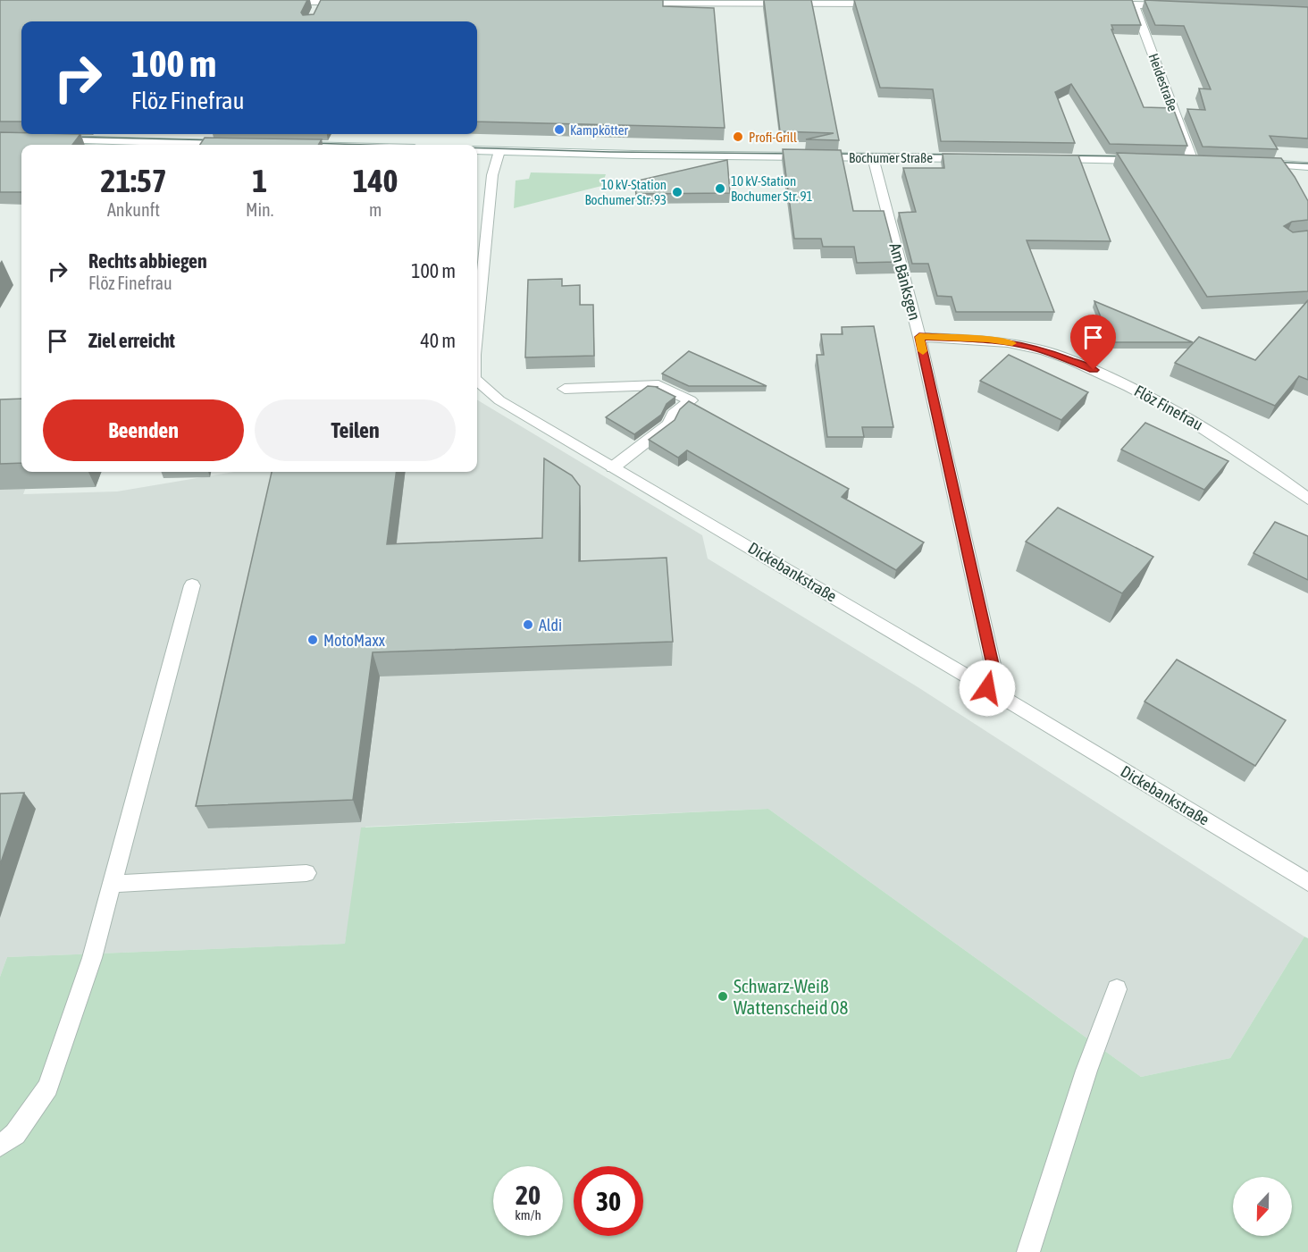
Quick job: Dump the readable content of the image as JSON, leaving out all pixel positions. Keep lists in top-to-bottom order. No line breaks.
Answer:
{"streets":{"street":["Heidestraße","Bochumer Straße","Am Bänksgen","Flöz Finefrau","Dickebankstraße"]},"crossings":[["Bochumer Straße","Am Bänksgen"],["Bochumer Straße","Dickebankstraße"],["Am Bänksgen","Flöz Finefrau"],["Am Bänksgen","Dickebankstraße"]],"places":["Kampkötter","Profi-Grill","10 kV-Station Bochumer Str. 91","10 kV-Station Bochumer Str. 93","Aldi","MotoMaxx","Schwarz-Weiß Wattenscheid 08"],"north":"bottom","page":{"turn":["100 m","Flöz Finefrau"],"eta":["21:57","Ankunft","1","Min.","140","m"],"list":[{"name":"Rechts abbiegen","note":"Flöz Finefrau","value":"100 m"},{"name":"Ziel erreicht","value":"40 m"}],"buttons":["Beenden","Teilen"],"speed":"20 km/h","limit":"30"}}
